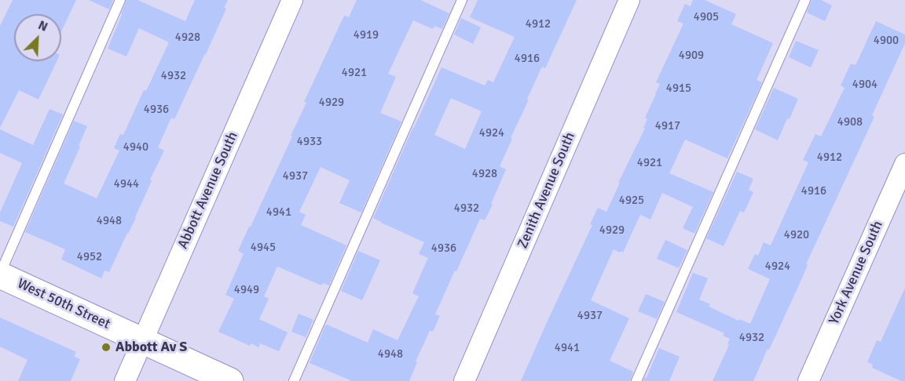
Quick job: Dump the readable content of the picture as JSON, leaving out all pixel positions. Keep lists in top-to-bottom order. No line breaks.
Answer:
{"streets":{"main road":["West 50th Street"],"street":["Abbott Avenue South","Zenith Avenue South","York Avenue South"]},"crossings":[["Abbott Avenue South","West 50th Street"]],"places":["Abbott Av S"],"house_numbers":["4905","4912","4919","4928","4900","4909","4916","4921","4932","4904","4915","4929","4936","4908","4917","4924","4933","4940","4912","4921","4928","4937","4944","4916","4925","4932","4941","4948","4929","4920","4945","4936","4952","4924","4949","4937","4932","4941","4948"],"north":"top right"}
